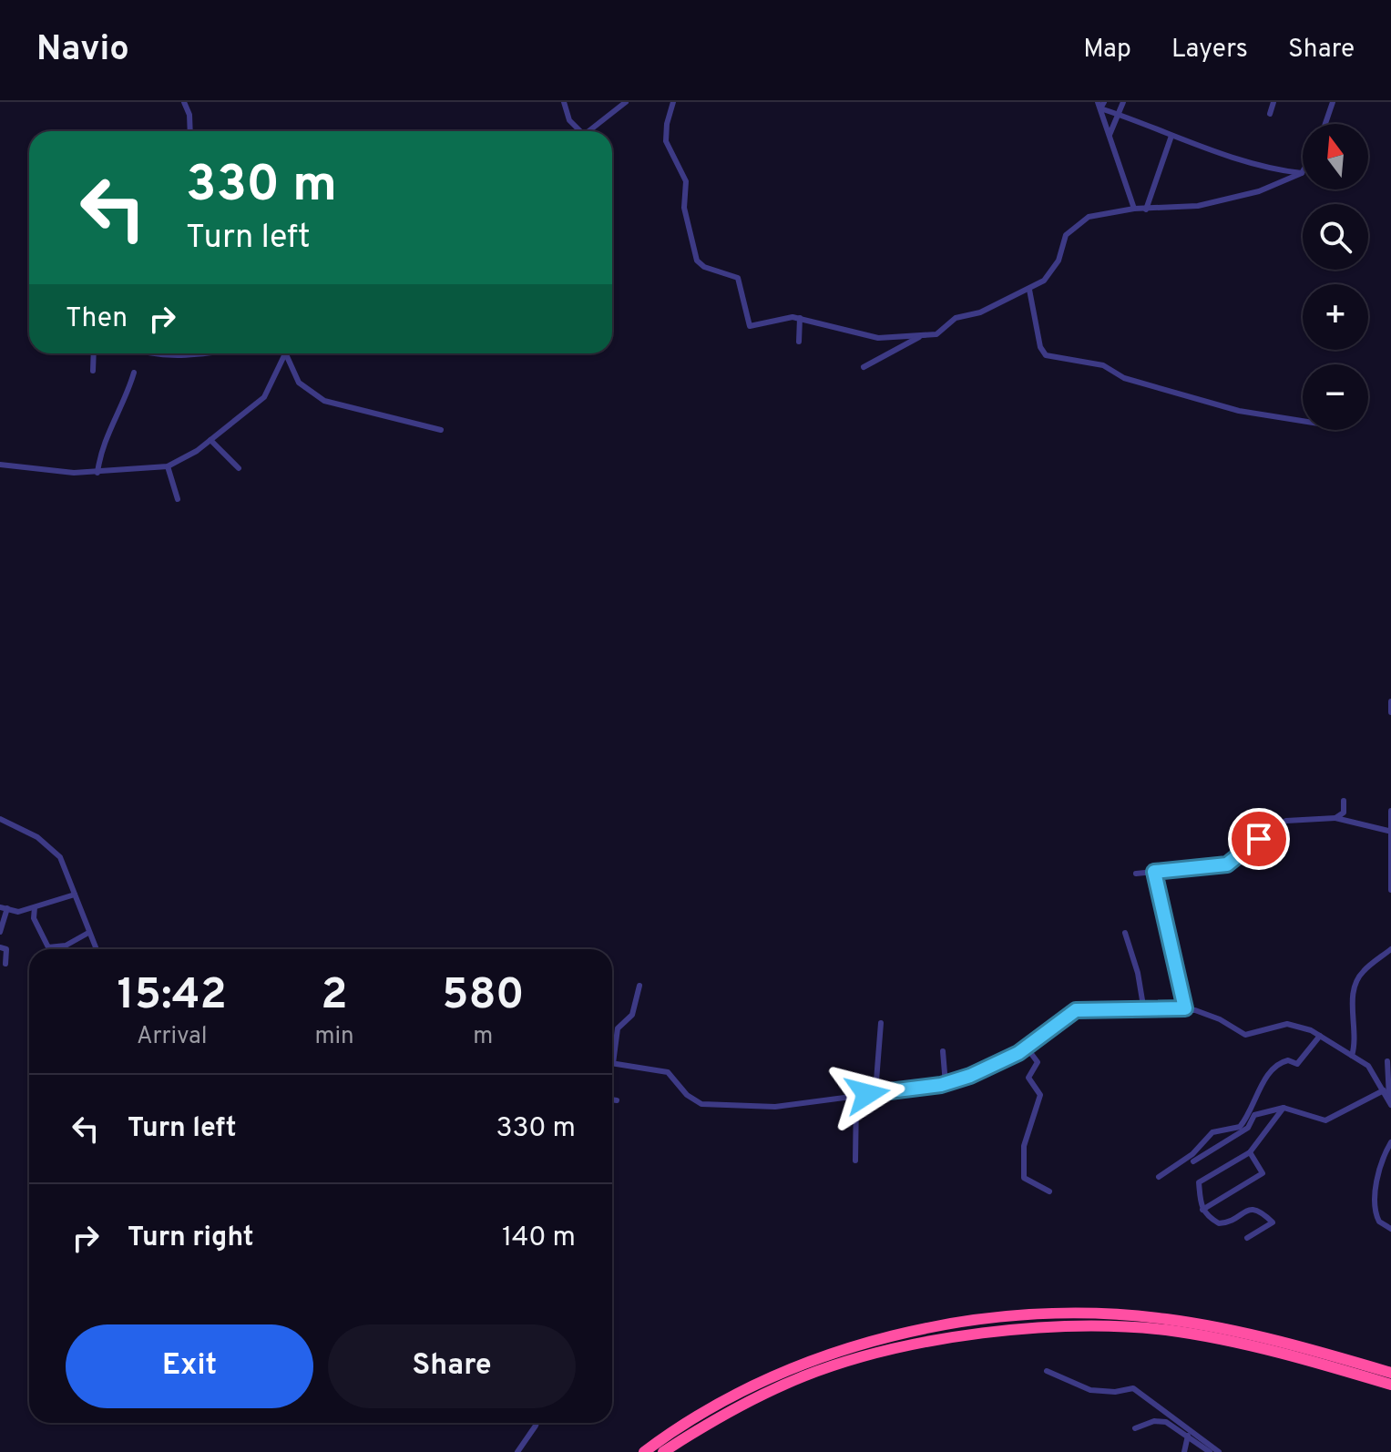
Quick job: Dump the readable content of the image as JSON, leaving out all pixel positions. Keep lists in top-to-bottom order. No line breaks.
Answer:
{"north":"top","page":{"header":"Navio","nav":["Map","Layers","Share"],"map_buttons":["+","−"],"turn":["330 m","Turn left"],"then":"Then","eta":["15:42","Arrival","2","min","580","m"],"list":[{"name":"Turn left","value":"330 m"},{"name":"Turn right","value":"140 m"}],"buttons":["Exit","Share"]}}
